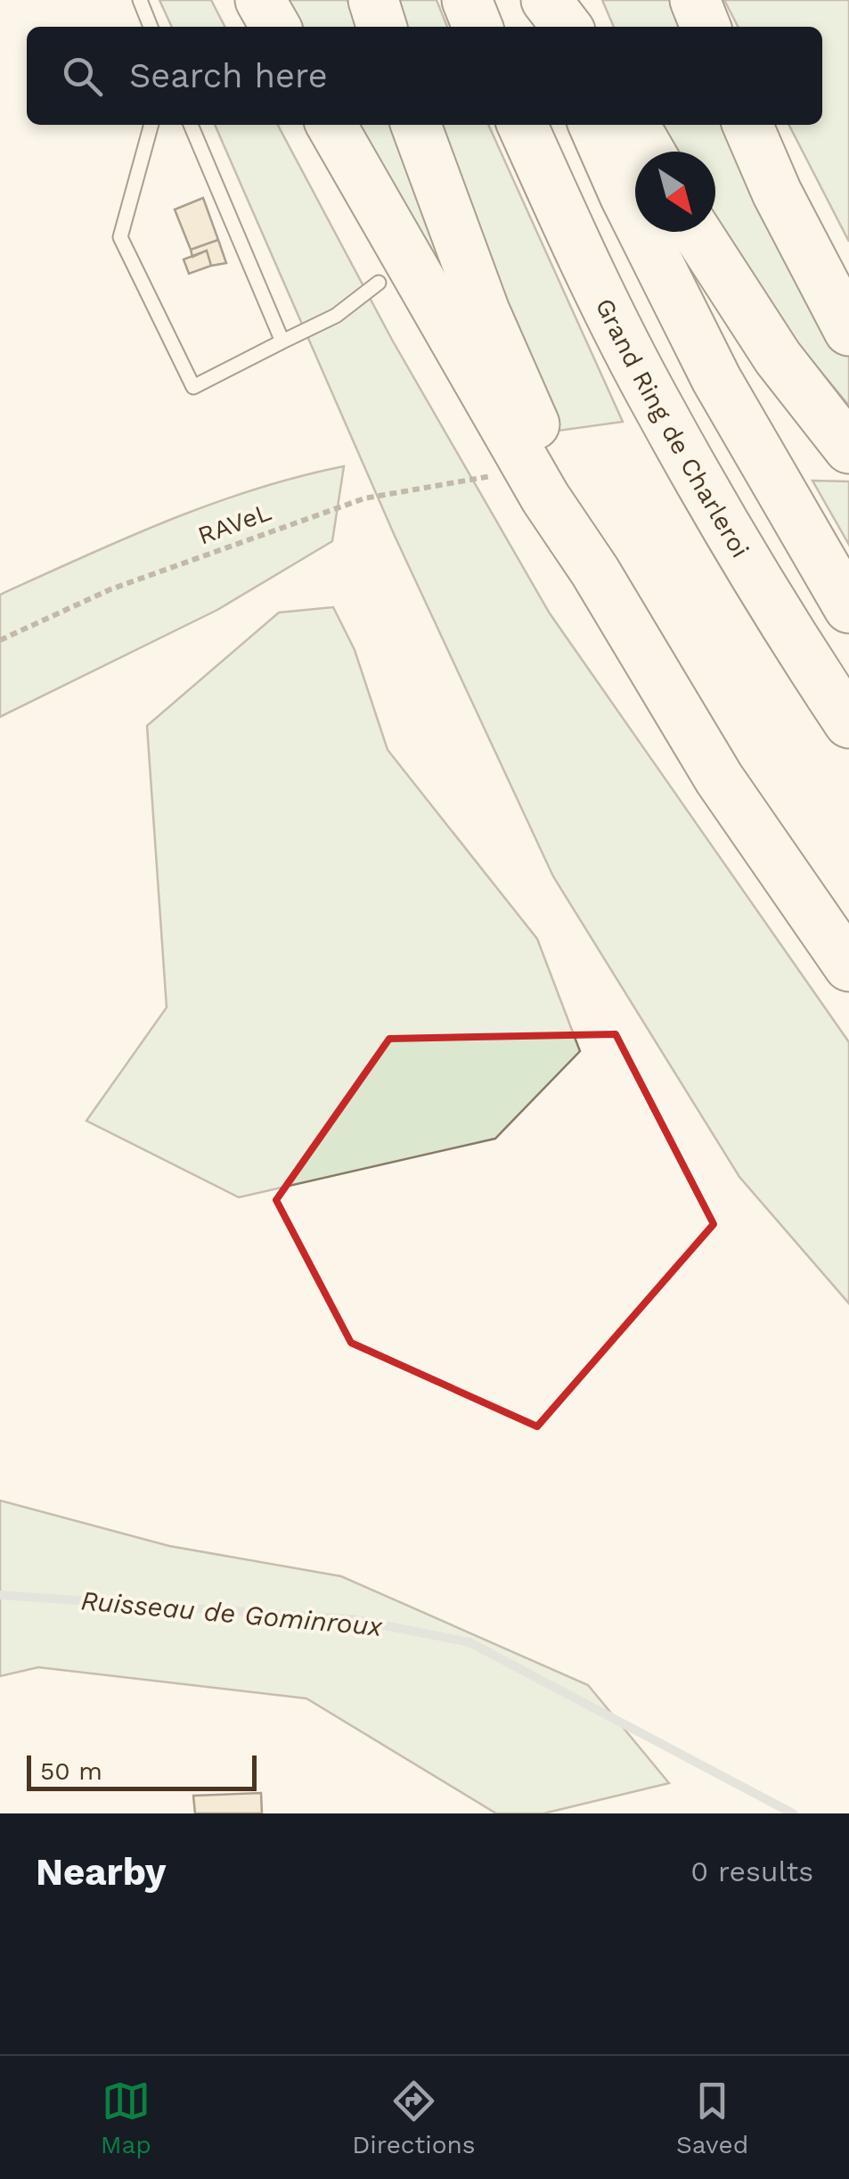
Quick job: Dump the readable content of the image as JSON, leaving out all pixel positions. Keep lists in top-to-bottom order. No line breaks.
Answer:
{"streets":{"highway":["Grand Ring de Charleroi"],"path":["RAVeL"]},"water":["Ruisseau de Gominroux"],"scale_bar":"50 m","north":"bottom right","page":{"search":"Search here","scale":"50 m","heading":["Nearby","0 results"],"nav":["Map","Directions","Saved"]}}
